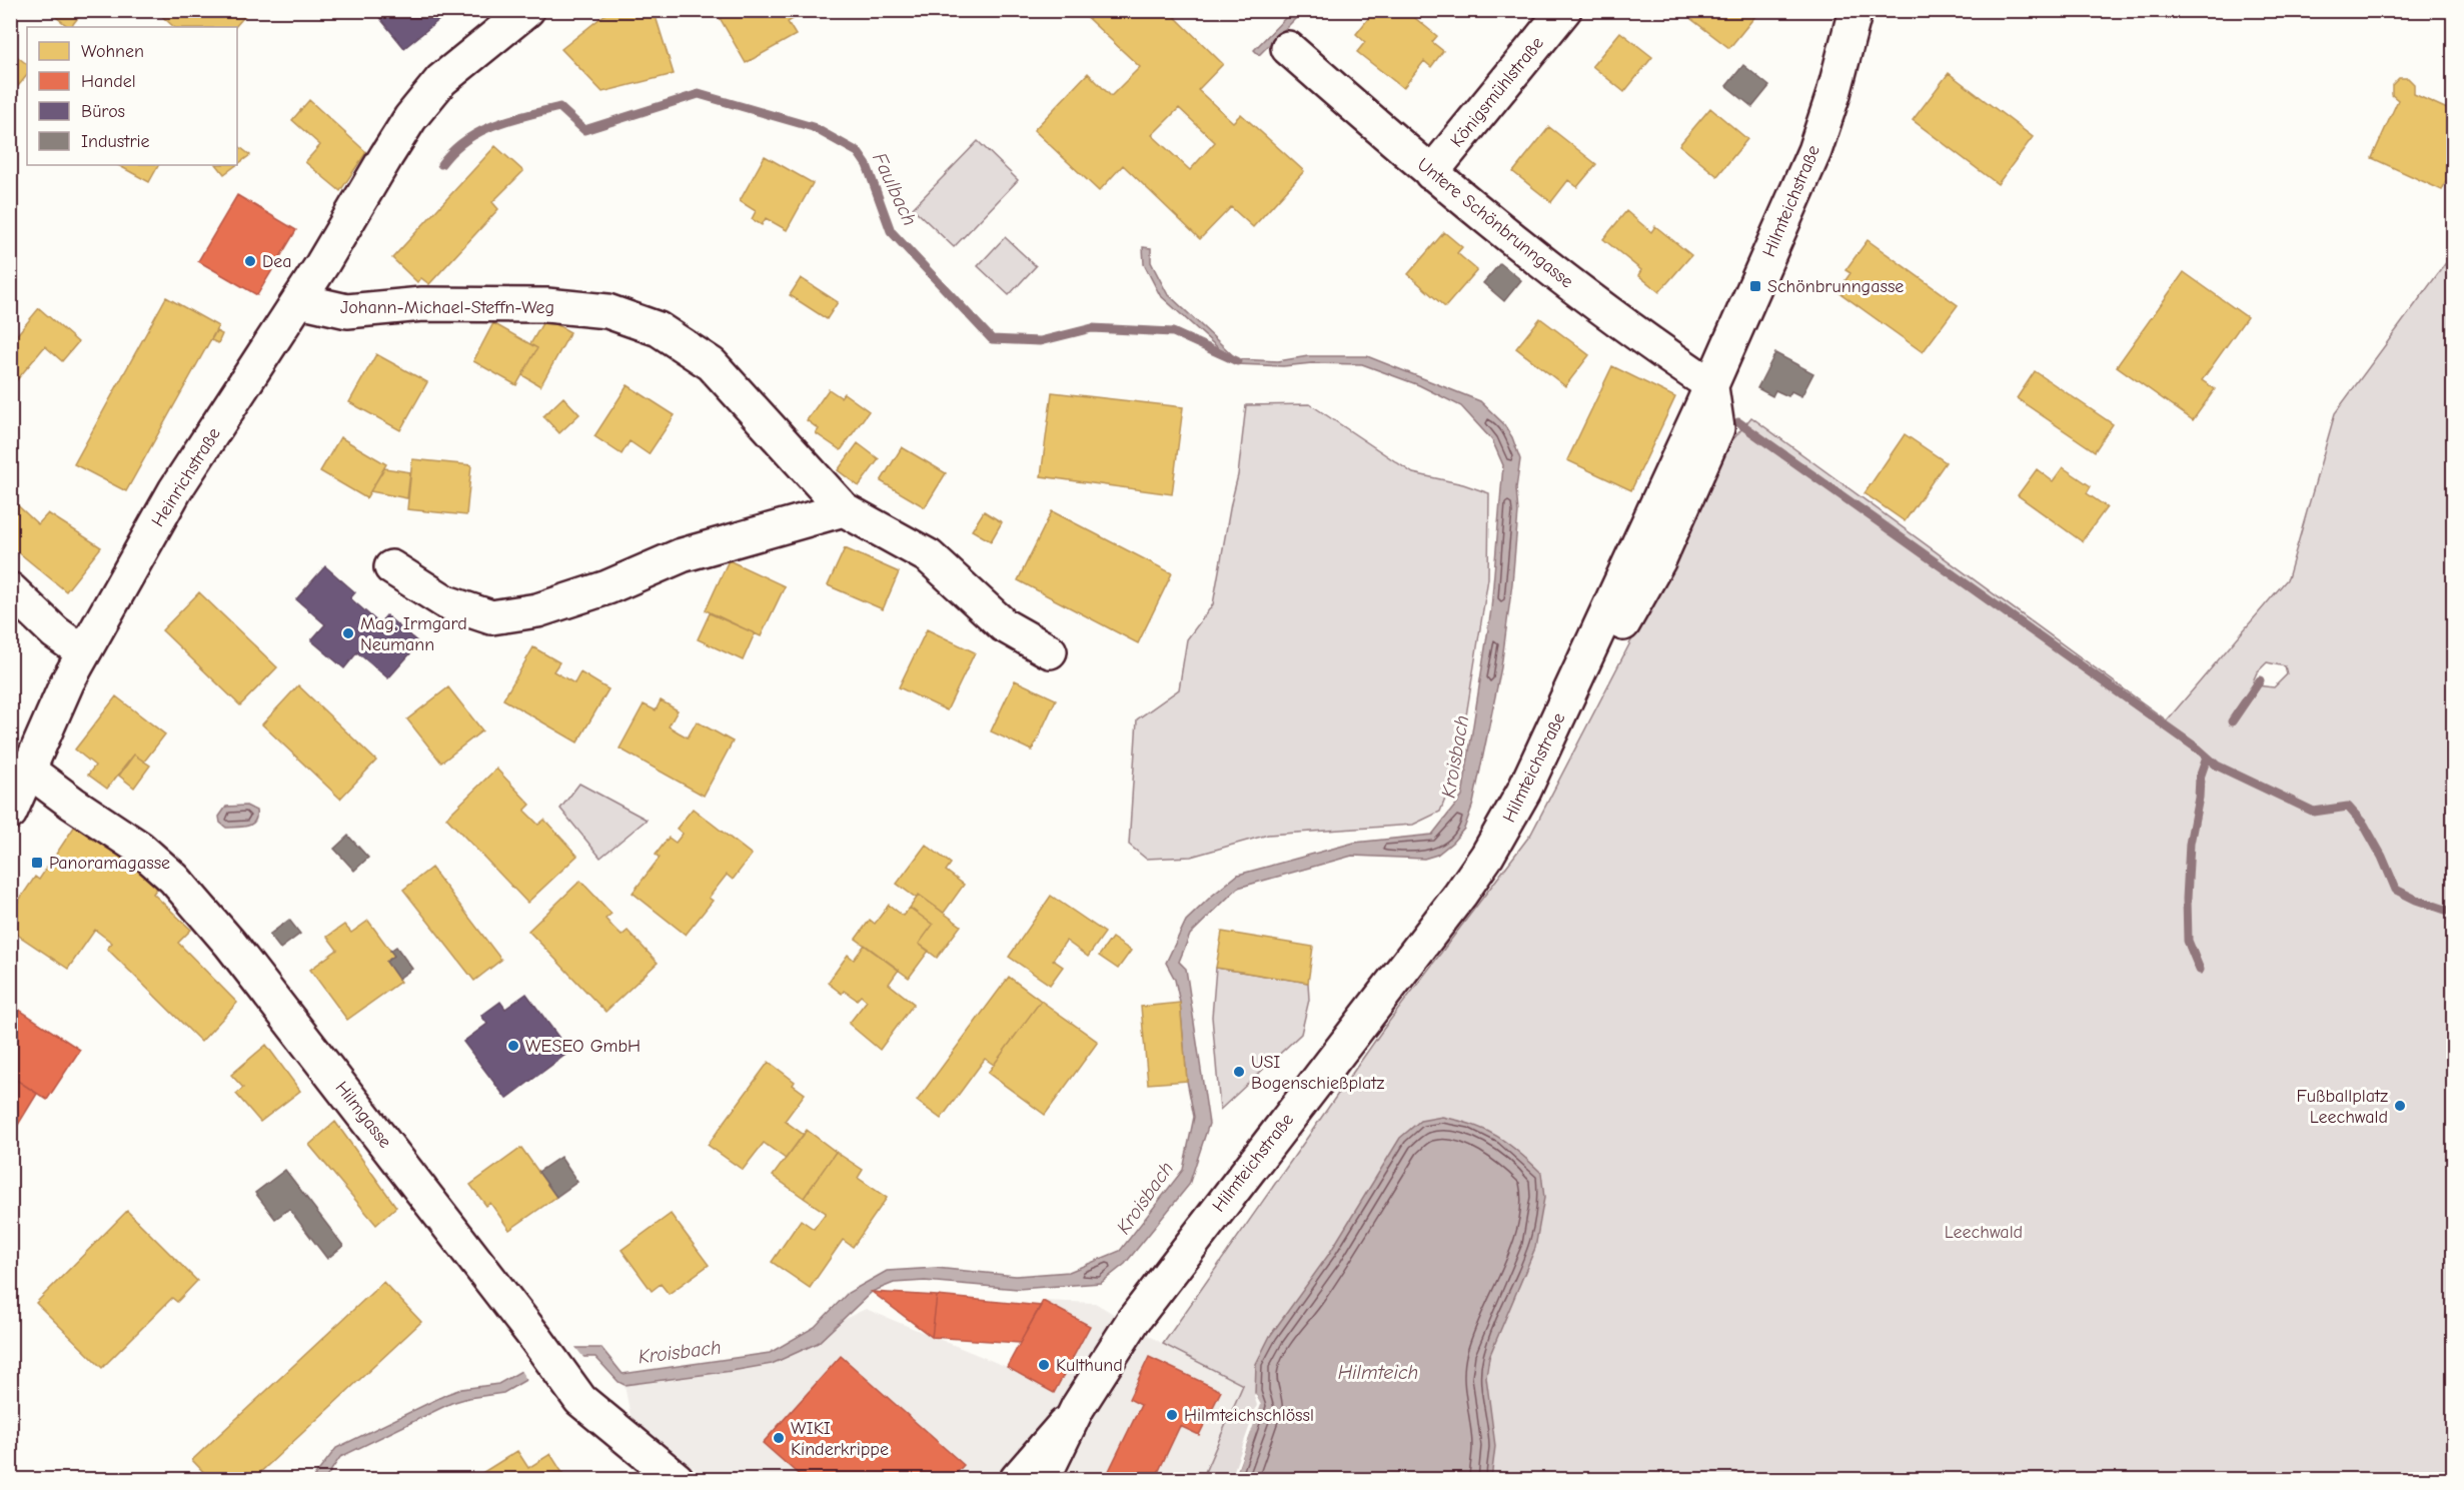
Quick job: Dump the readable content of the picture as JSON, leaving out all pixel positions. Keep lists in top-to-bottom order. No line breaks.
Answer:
{"streets":{"street":["Königsmühlstraße","Hilmteichstraße","Untere Schönbrunngasse","Johann-Michael-Steffn-Weg","Heinrichstraße","Hilmgasse"]},"crossings":[["Königsmühlstraße","Untere Schönbrunngasse"],["Hilmteichstraße","Untere Schönbrunngasse"],["Johann-Michael-Steffn-Weg","Heinrichstraße"],["Heinrichstraße","Hilmgasse"]],"water":["Faulbach","Kroisbach","Hilmteich"],"parks":["Leechwald"],"places":{"other":["Dea","Mag. Irmgard Neumann","WESEO GmbH","USI Bogenschießplatz","Fußballplatz Leechwald","Kulthund","Hilmteichschlössl","WIKI Kinderkrippe"],"transit":["Schönbrunngasse","Panoramagasse"]},"legend":["Wohnen","Handel","Büros","Industrie"]}
